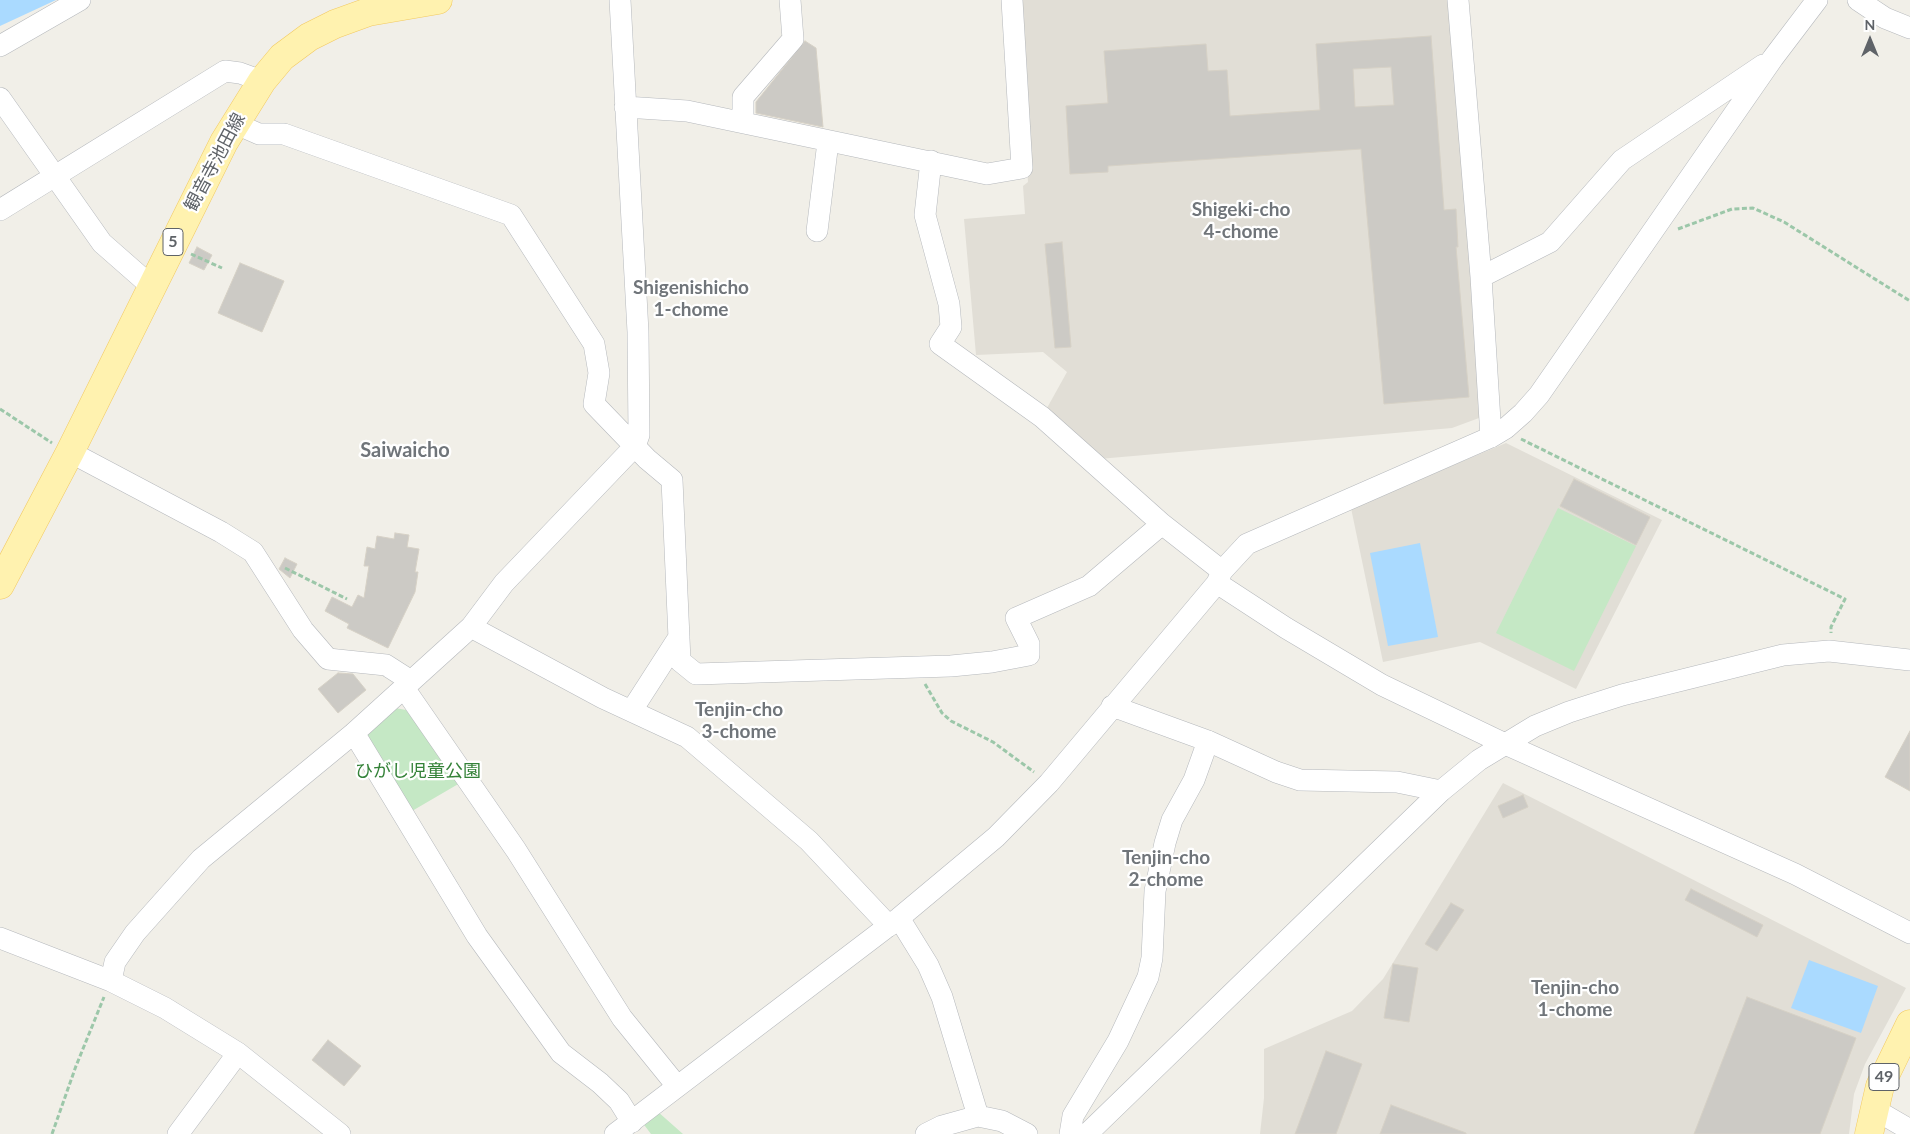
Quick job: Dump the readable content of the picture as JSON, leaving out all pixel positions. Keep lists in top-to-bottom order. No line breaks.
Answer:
{"streets":{"main road":["観音寺池田線","5","49"]},"districts":["Shigeki-cho 4-chome","Shigenishicho 1-chome","Saiwaicho","Tenjin-cho 3-chome","Tenjin-cho 2-chome","Tenjin-cho 1-chome"],"parks":["ひがし児童公園"],"north":"top"}
